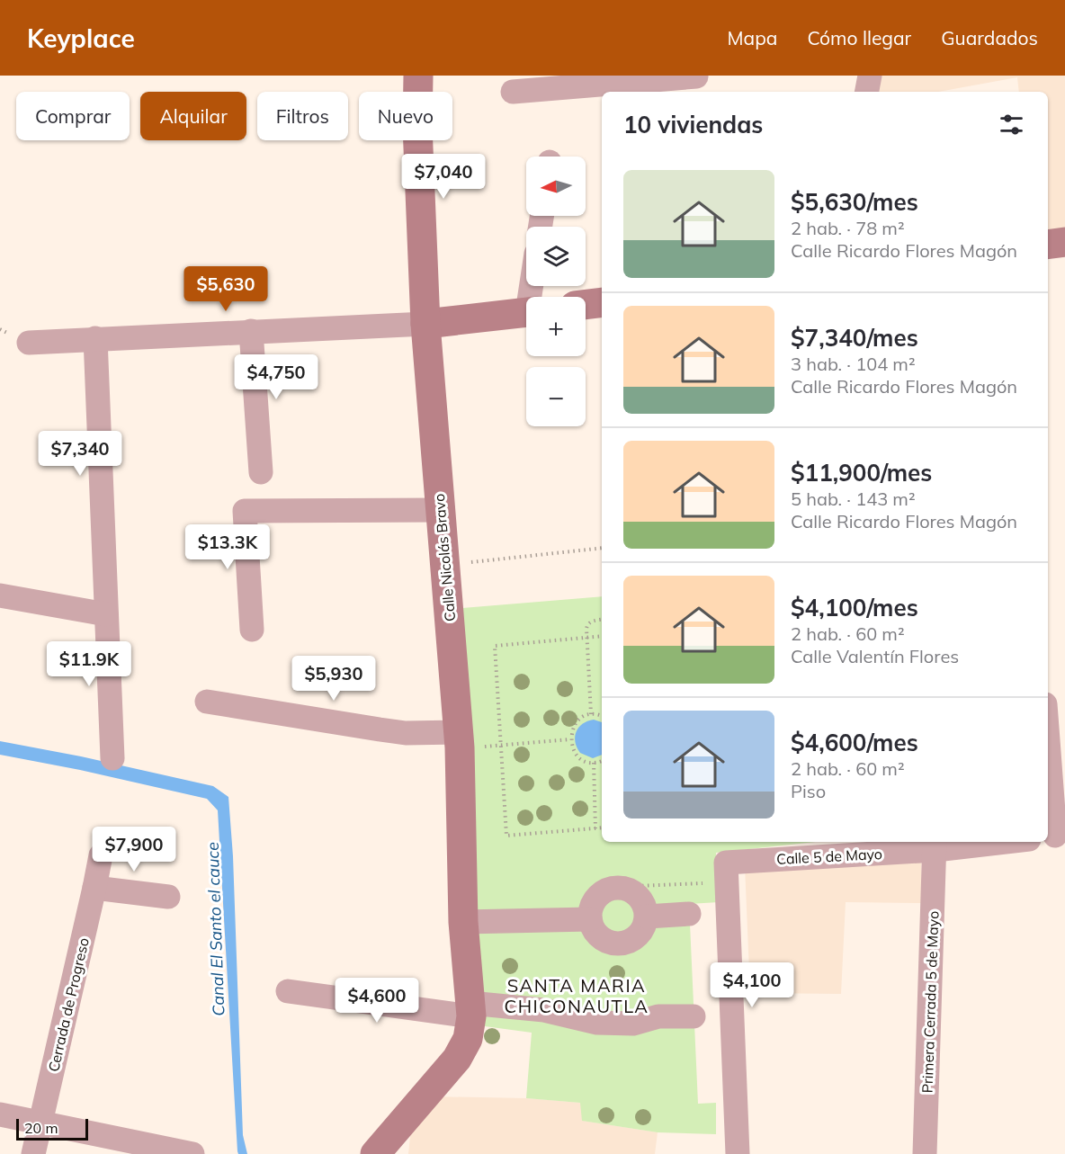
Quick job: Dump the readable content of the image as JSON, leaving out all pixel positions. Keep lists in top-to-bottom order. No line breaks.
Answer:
{"streets":{"street":["Calle Nicolás Bravo","Calle 5 de Mayo","Primera Cerrada 5 de Mayo","Cerrada de Progreso"]},"crossings":[["Calle 5 de Mayo","Primera Cerrada 5 de Mayo"]],"districts":["SANTA MARIA CHICONAUTLA"],"water":["Canal El Santo el cauce"],"scale_bar":"20 m","north":"left","page":{"header":"Keyplace","nav":["Mapa","Cómo llegar","Guardados"],"chip":["Comprar","Alquilar","Filtros","Nuevo"],"heading":"10 viviendas","price":["$7,040","$5,630","$4,750","$7,340","$13.3K","$11.9K","$5,930","$7,900","$4,100","$4,600"],"map_buttons":["+","−"],"list":[{"name":"$5,630/mes","note":"2 hab. · 78 m² · Calle Ricardo Flores Magón"},{"name":"$7,340/mes","note":"3 hab. · 104 m² · Calle Ricardo Flores Magón"},{"name":"$11,900/mes","note":"5 hab. · 143 m² · Calle Ricardo Flores Magón"},{"name":"$4,100/mes","note":"2 hab. · 60 m² · Calle Valentín Flores"},{"name":"$4,600/mes","note":"2 hab. · 60 m² · Piso"}],"scale":"20 m"}}
